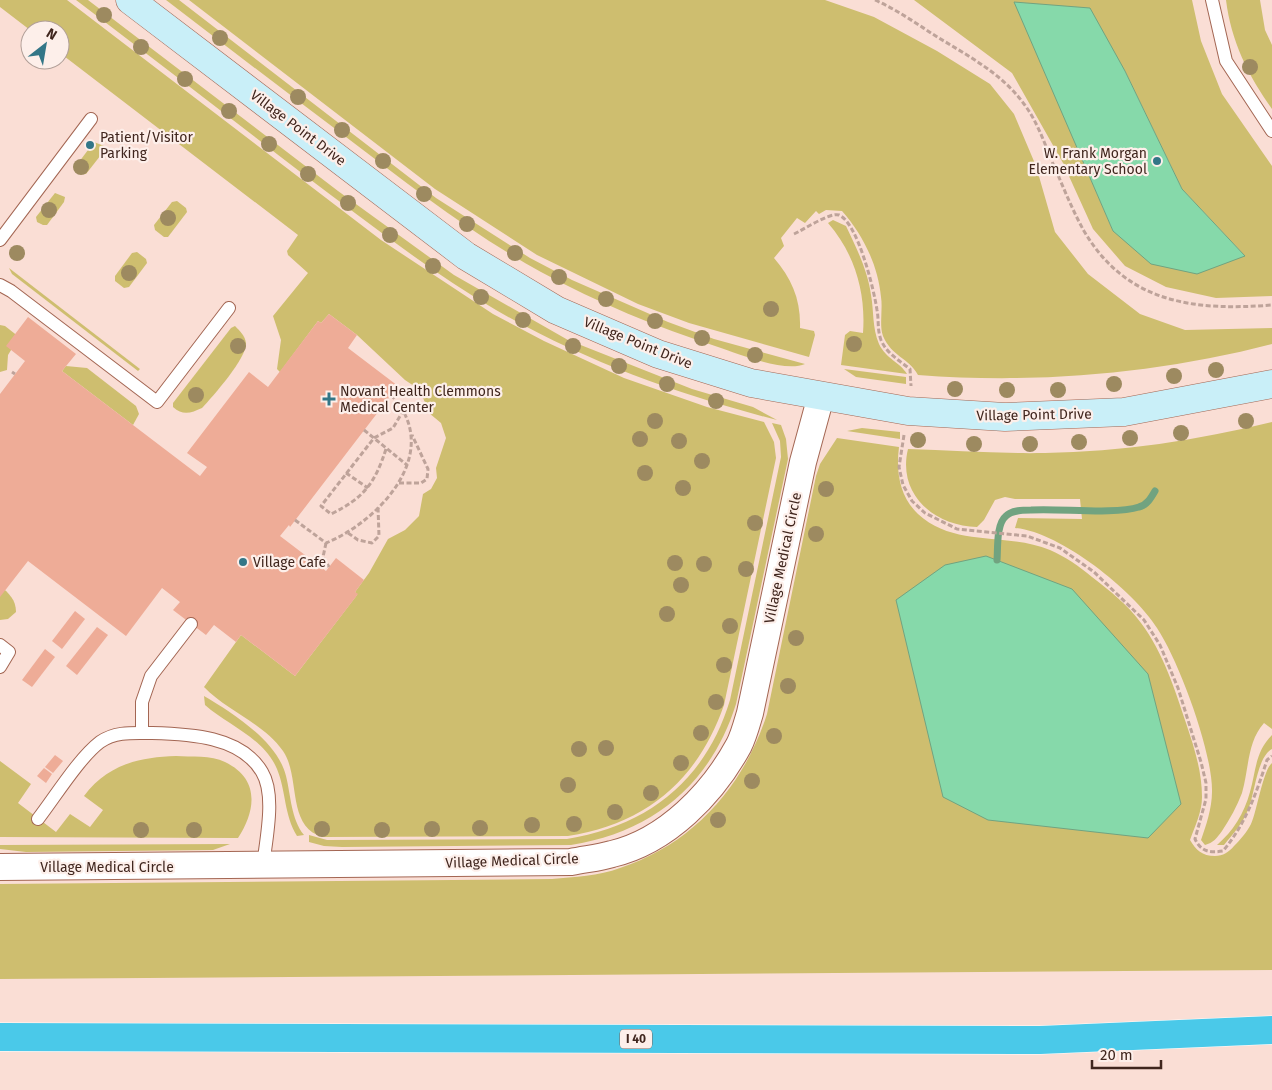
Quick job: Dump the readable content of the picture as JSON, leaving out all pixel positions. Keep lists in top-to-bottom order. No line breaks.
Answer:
{"streets":{"highway":["I 40"],"street":["Village Point Drive","Village Medical Circle"]},"crossings":[["Village Point Drive","Village Medical Circle"]],"places":{"other":["Patient/Visitor Parking","W. Frank Morgan Elementary School","Village Cafe"],"health":["Novant Health Clemmons Medical Center"]},"scale_bar":"20 m","north":"top right"}
